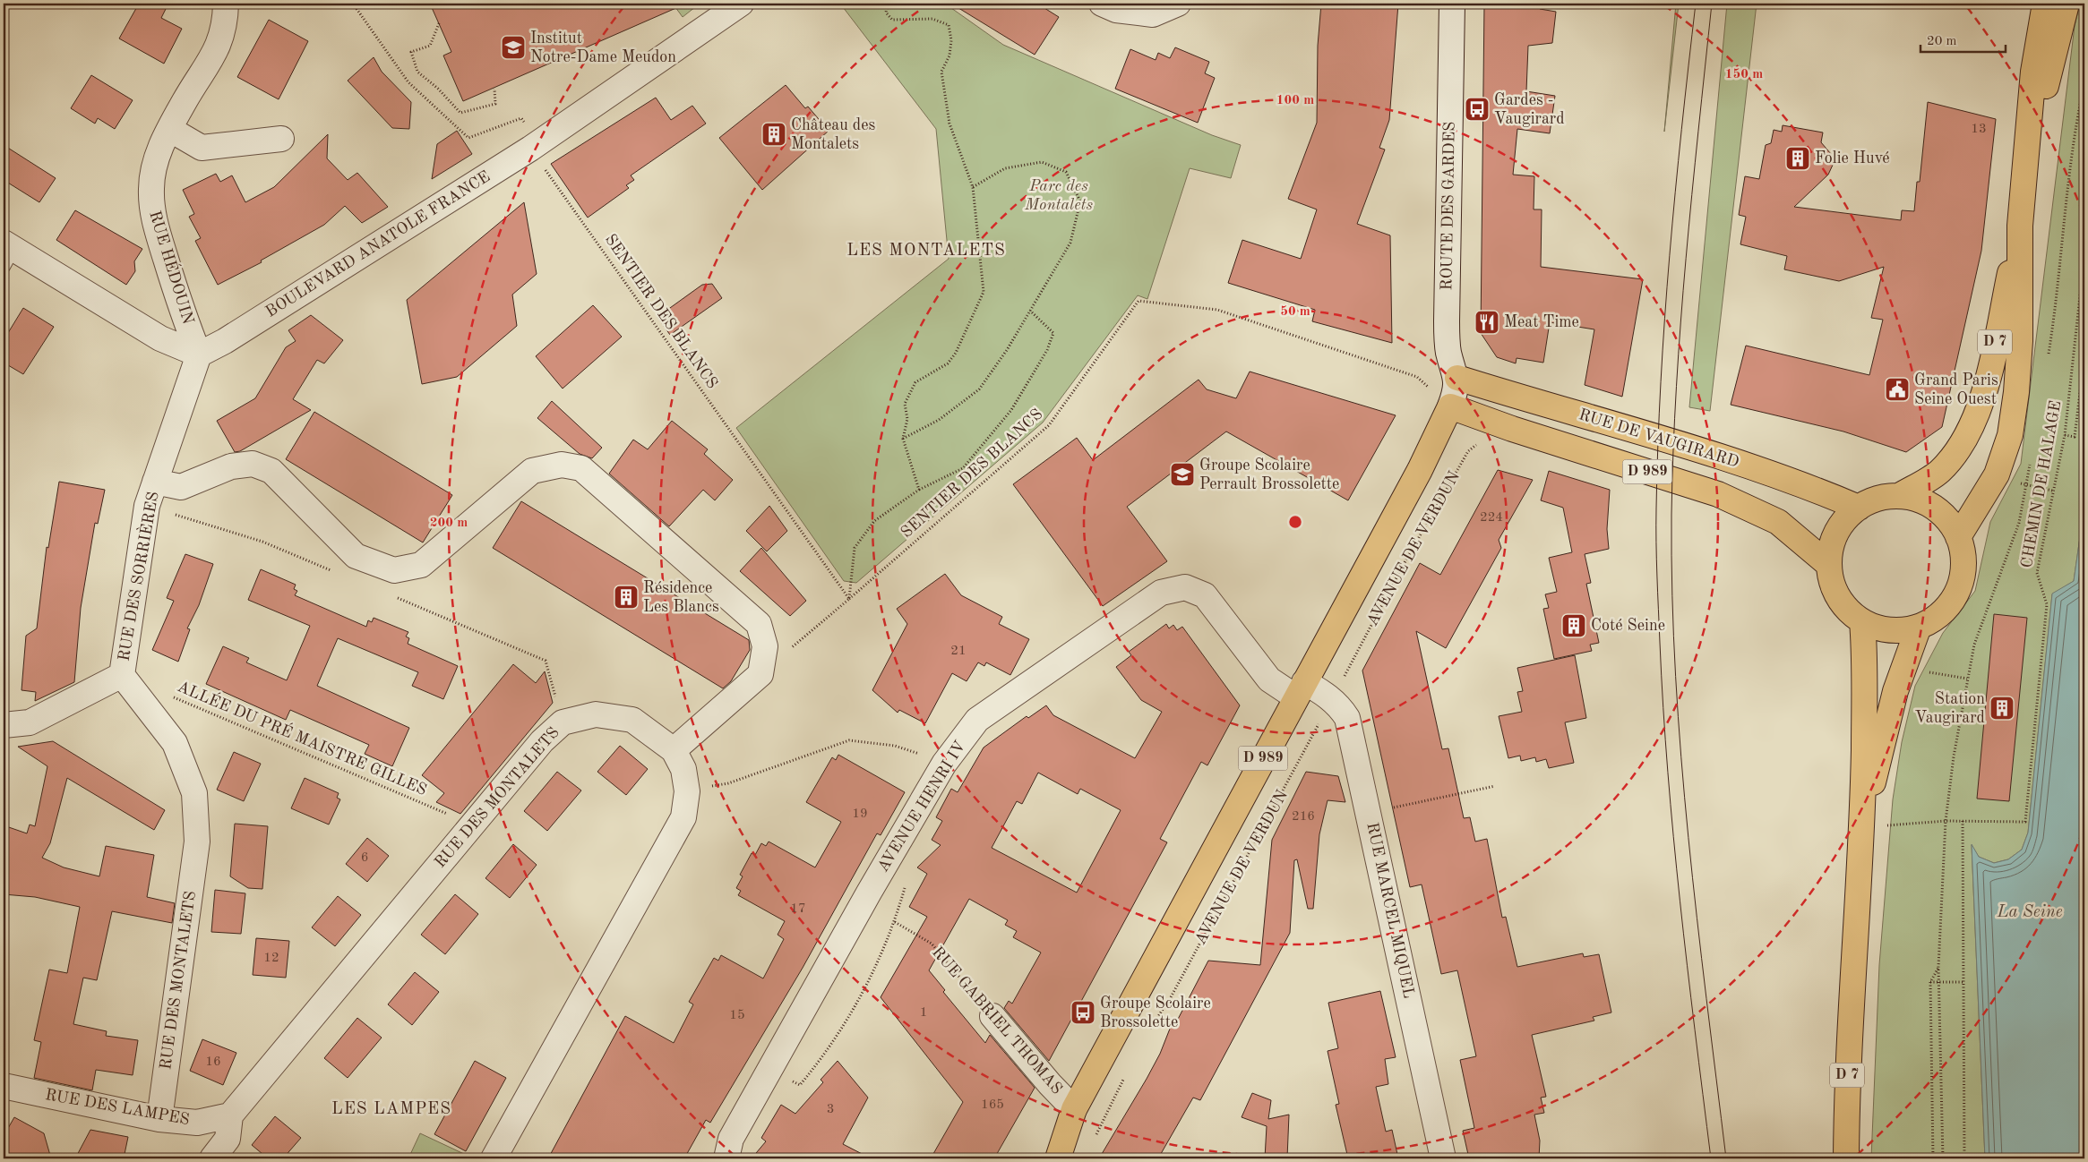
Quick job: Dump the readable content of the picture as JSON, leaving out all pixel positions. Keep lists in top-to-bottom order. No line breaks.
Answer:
{"streets":{"main road":["D 7","RUE DE VAUGIRARD","D 989","AVENUE DE VERDUN"],"street":["ROUTE DES GARDES","BOULEVARD ANATOLE FRANCE","RUE HÉDOUIN","RUE DES SORRIÈRES","RUE DES MONTALETS","AVENUE HENRI IV","RUE MARCEL MIQUEL","RUE GABRIEL THOMAS","RUE DES LAMPES"],"path":["SENTIER DES BLANCS","CHEMIN DE HALAGE","ALLÉE DU PRÉ MAISTRE GILLES"]},"crossings":[["ROUTE DES GARDES","RUE DE VAUGIRARD"],["BOULEVARD ANATOLE FRANCE","RUE HÉDOUIN"],["BOULEVARD ANATOLE FRANCE","SENTIER DES BLANCS"],["BOULEVARD ANATOLE FRANCE","RUE DES SORRIÈRES"],["RUE HÉDOUIN","RUE DES SORRIÈRES"],["SENTIER DES BLANCS","D 989"],["SENTIER DES BLANCS","AVENUE DE VERDUN"],["D 7","RUE DE VAUGIRARD"],["D 7","D 989"],["D 7","CHEMIN DE HALAGE"],["RUE DE VAUGIRARD","D 989"],["D 989","AVENUE DE VERDUN"],["AVENUE DE VERDUN","AVENUE HENRI IV"],["AVENUE DE VERDUN","RUE MARCEL MIQUEL"],["AVENUE DE VERDUN","RUE GABRIEL THOMAS"],["RUE DES SORRIÈRES","RUE DES MONTALETS"],["ALLÉE DU PRÉ MAISTRE GILLES","RUE DES MONTALETS"],["RUE DES MONTALETS","RUE DES LAMPES"],["AVENUE HENRI IV","RUE MARCEL MIQUEL"],["AVENUE HENRI IV","RUE GABRIEL THOMAS"]],"districts":["LES MONTALETS","LES LAMPES"],"water":["La Seine"],"parks":["Parc des Montalets"],"places":{"school or university":["Institut Notre-Dame Meudon","Groupe Scolaire Perrault Brossolette"],"bus stop":["Gardes - Vaugirard","Groupe Scolaire Brossolette"],"building":["Château des Montalets","Folie Huvé","Résidence Les Blancs","Coté Seine","Station Vaugirard"],"restaurant":["Meat Time"],"public building":["Grand Paris Seine Ouest"]},"house_numbers":["13","224","21","19","216","6","17","12","1","15","16","165","3"],"scale_bar":"20 m","rings":["150 m","100 m","50 m","200 m"]}
